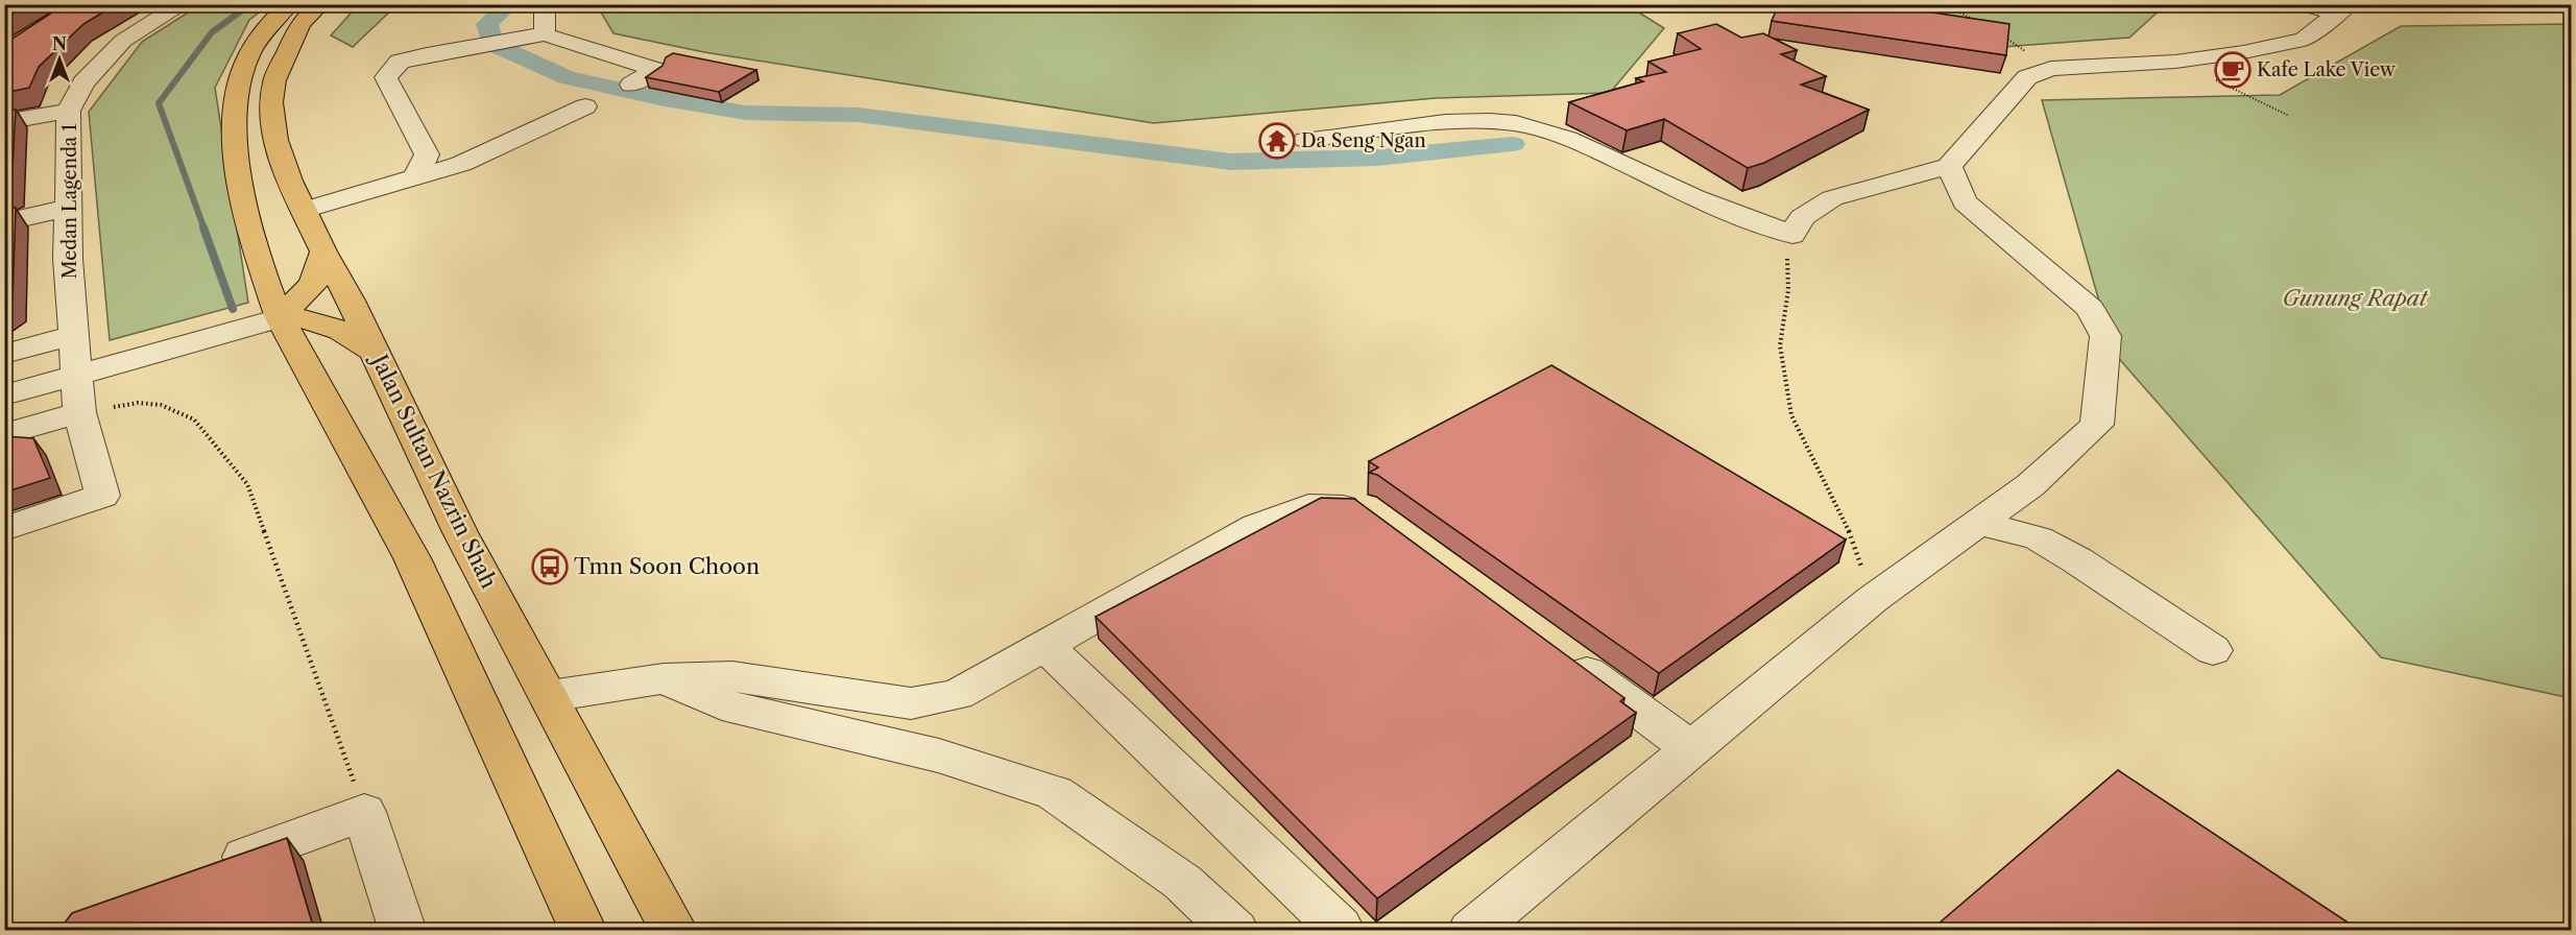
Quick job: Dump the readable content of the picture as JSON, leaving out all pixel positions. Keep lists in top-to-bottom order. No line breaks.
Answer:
{"streets":{"highway":["Jalan Sultan Nazrin Shah"],"street":["Medan Lagenda 1"]},"parks":["Gunung Rapat"],"places":{"cafe":["Kafe Lake View"],"temple":["Da Seng Ngan"],"bus stop":["Tmn Soon Choon"]},"north":"top"}
